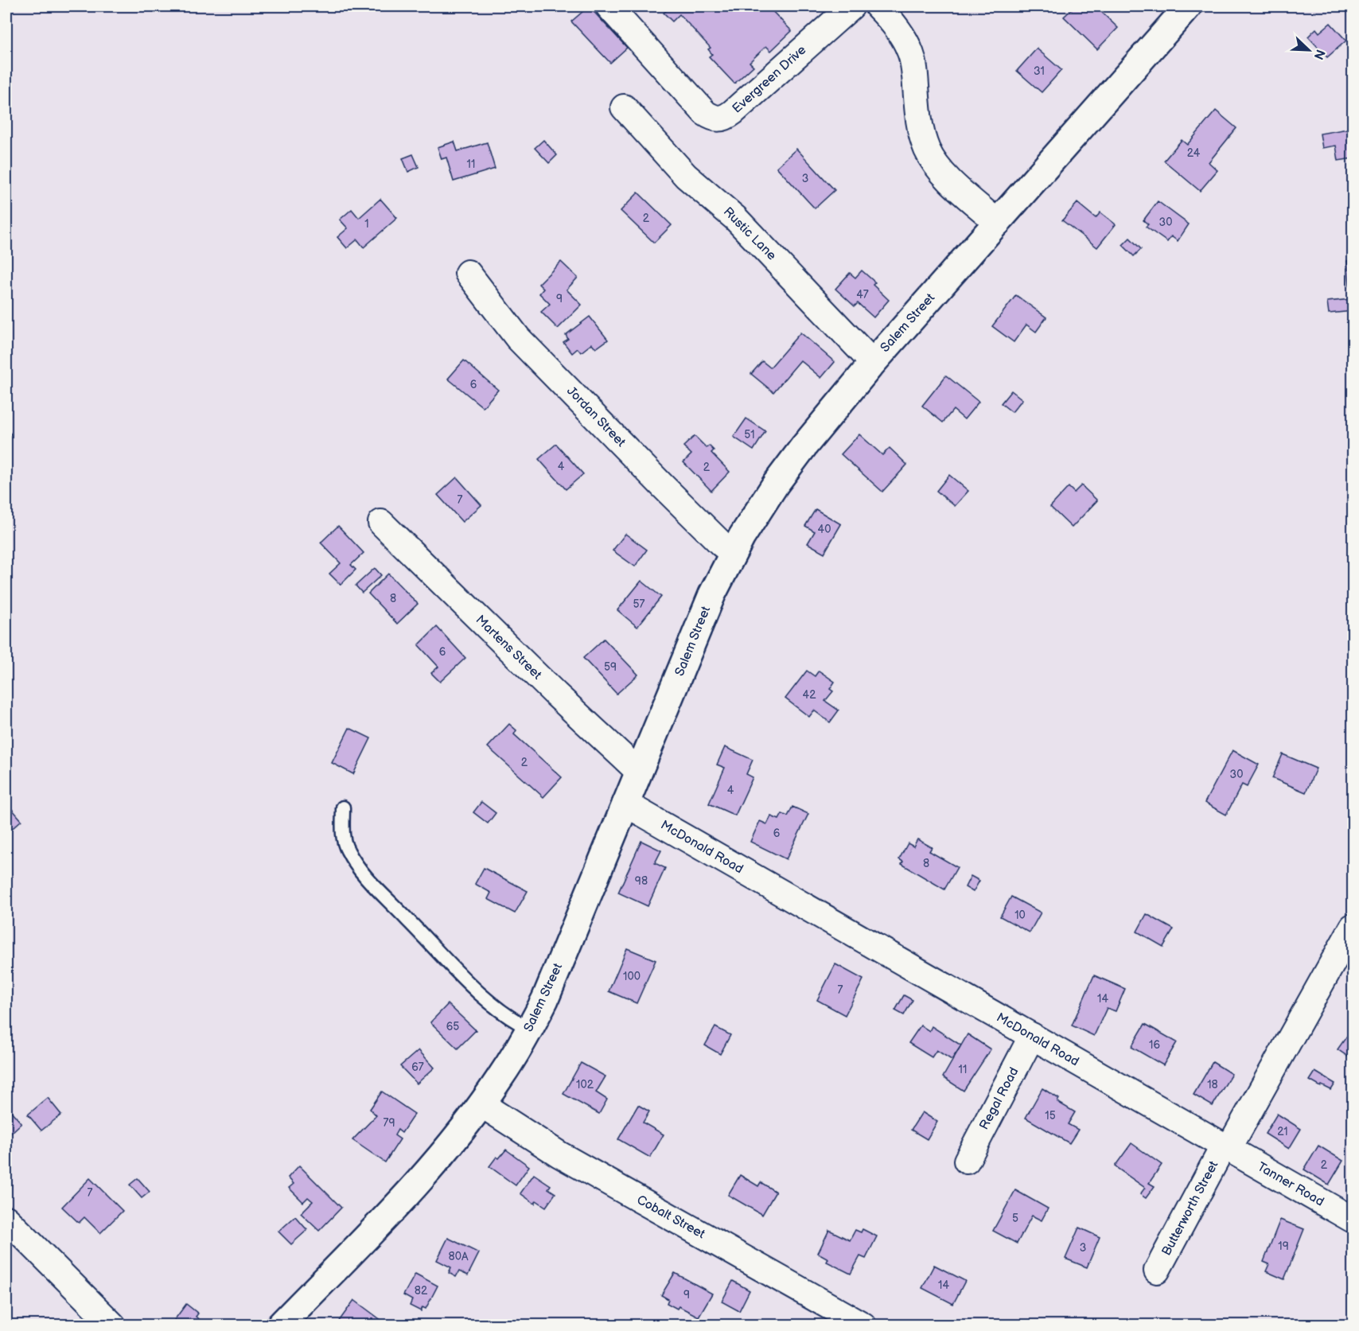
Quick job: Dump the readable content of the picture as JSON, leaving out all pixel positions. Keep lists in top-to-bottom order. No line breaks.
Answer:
{"streets":{"street":["Evergreen Drive","Rustic Lane","Salem Street","Jordan Street","Martens Street","McDonald Road","Regal Road","Tanner Road","Butterworth Street","Cobalt Street"]},"crossings":[["Rustic Lane","Salem Street"],["Salem Street","Jordan Street"],["Salem Street","Martens Street"],["Salem Street","McDonald Road"],["Salem Street","Cobalt Street"],["McDonald Road","Regal Road"],["McDonald Road","Tanner Road"],["McDonald Road","Butterworth Street"],["Tanner Road","Butterworth Street"]],"house_numbers":["31","24","11","3","2","30","1","47","9","6","51","4","2","7","40","8","57","6","59","42","2","30","4","6","8","98","10","100","7","14","65","16","67","11","102","18","15","79","21","2","7","5","19","3","80A","14","82","9"],"north":"bottom right"}
